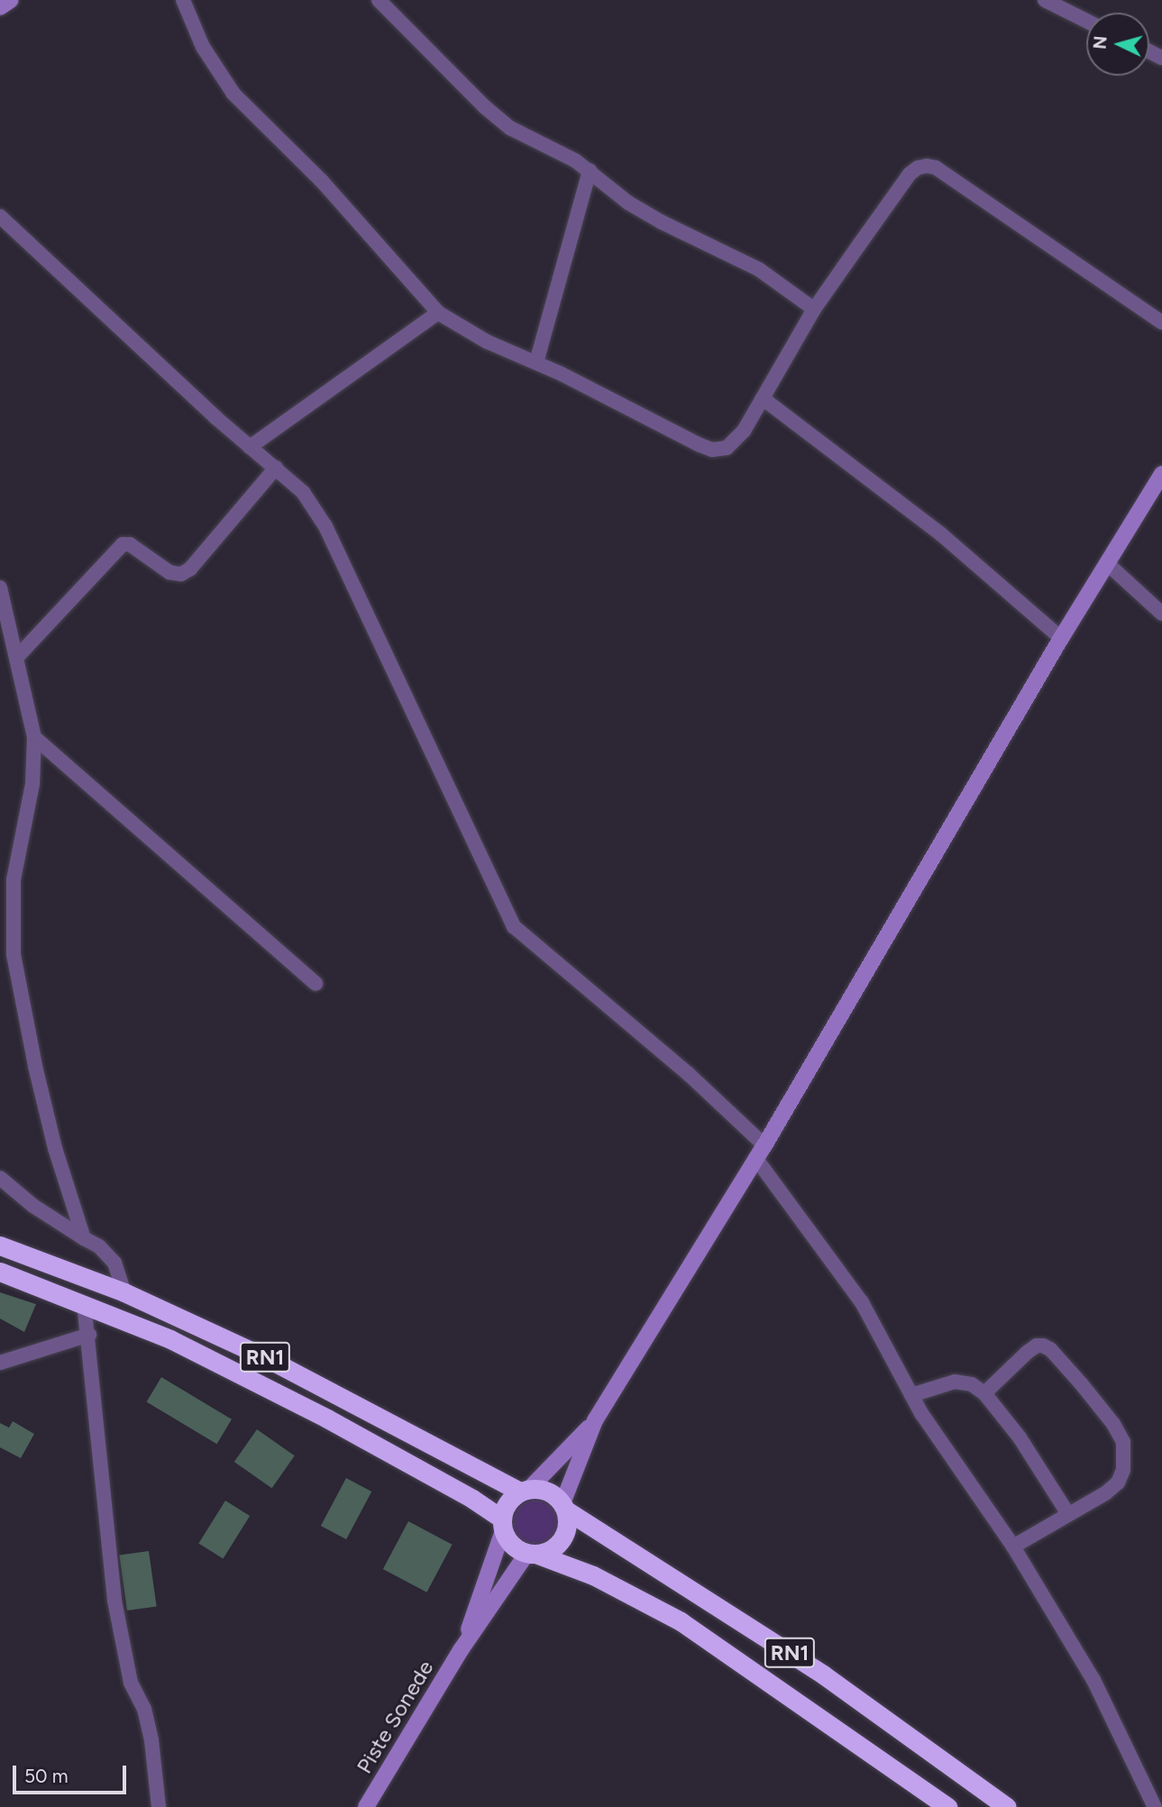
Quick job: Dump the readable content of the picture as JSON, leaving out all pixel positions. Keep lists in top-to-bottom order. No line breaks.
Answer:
{"streets":{"highway":["RN1"],"street":["Piste Sonede"]},"crossings":[["RN1","Piste Sonede"]],"scale_bar":"50 m","north":"left"}
